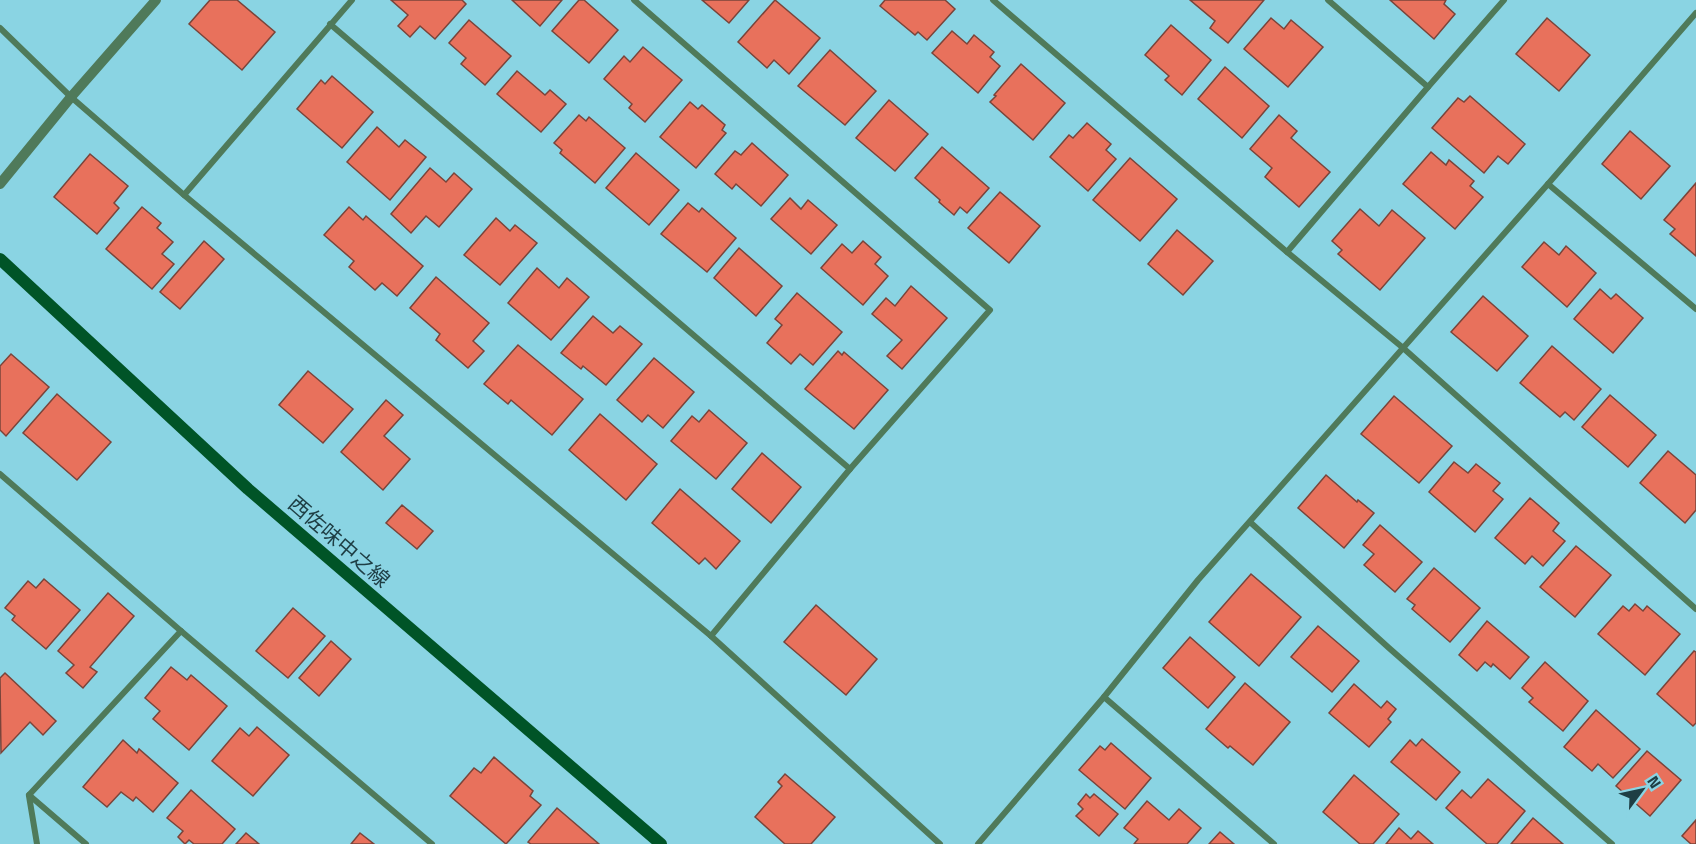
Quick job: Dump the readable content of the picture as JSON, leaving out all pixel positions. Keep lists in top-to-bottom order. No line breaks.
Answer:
{"streets":{"main road":["西佐味中之線"]},"north":"top right"}
